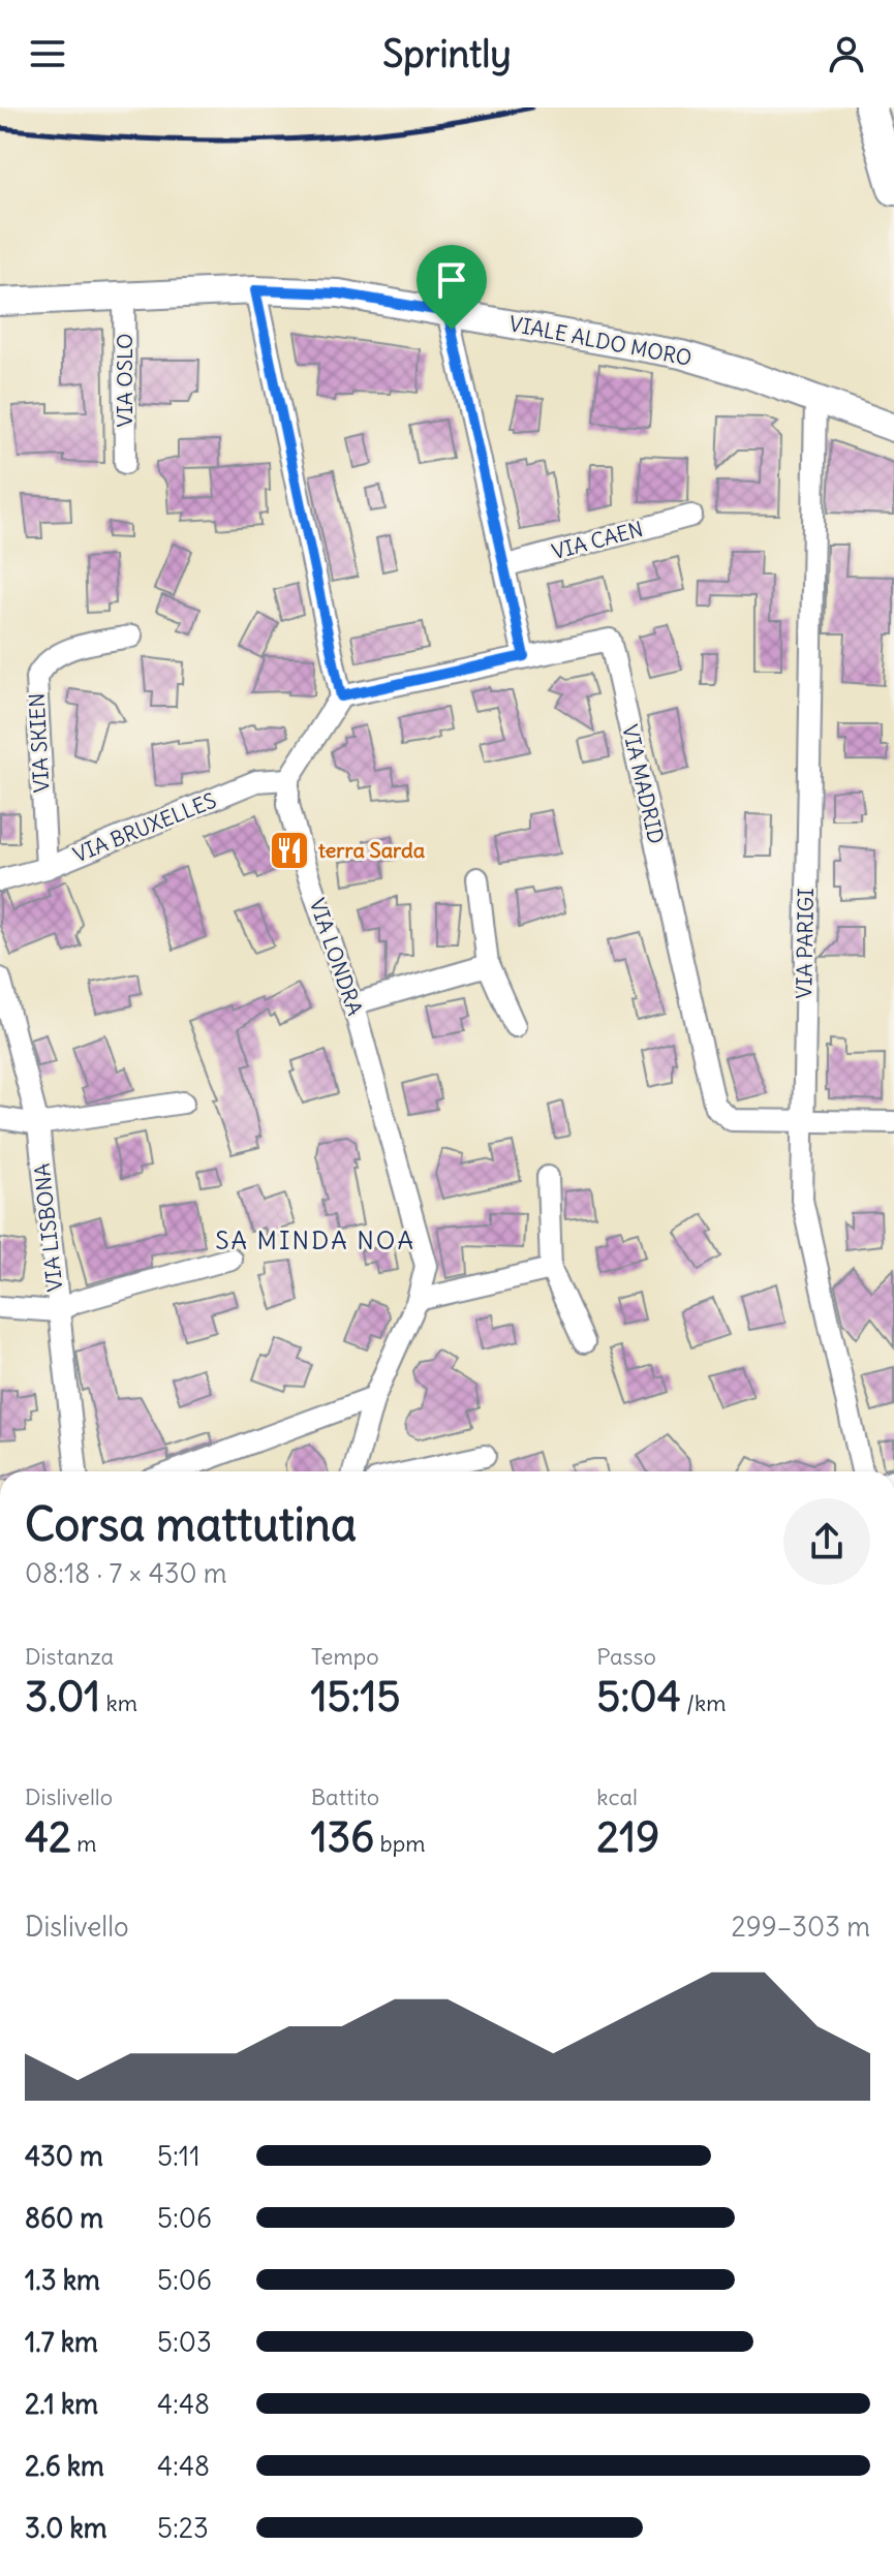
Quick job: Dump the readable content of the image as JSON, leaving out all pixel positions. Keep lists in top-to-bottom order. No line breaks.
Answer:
{"streets":{"main road":["VIALE ALDO MORO"],"street":["VIA OSLO","VIA CAEN","VIA SKIEN","VIA MADRID","VIA BRUXELLES","VIA PARIGI","VIA LONDRA","VIA LISBONA"]},"crossings":[["VIALE ALDO MORO","VIA OSLO"],["VIALE ALDO MORO","VIA PARIGI"],["VIA SKIEN","VIA BRUXELLES"],["VIA MADRID","VIA PARIGI"],["VIA BRUXELLES","VIA LONDRA"]],"districts":["SA MINDA NOA"],"places":{"restaurant":["terra Sarda"]},"page":{"header":"Sprintly","heading":["Corsa mattutina","08:18 · 7 × 430 m"],"stats":[["Distanza","3.01 km"],["Tempo","15:15"],["Passo","5:04 /km"],["Dislivello","42 m"],["Battito","136 bpm"],["kcal","219"]],"chart":["Dislivello","299–303 m"],"list":[{"name":"430 m","note":"5:11"},{"name":"860 m","note":"5:06"},{"name":"1.3 km","note":"5:06"},{"name":"1.7 km","note":"5:03"},{"name":"2.1 km","note":"4:48"},{"name":"2.6 km","note":"4:48"},{"name":"3.0 km","note":"5:23"}]}}
